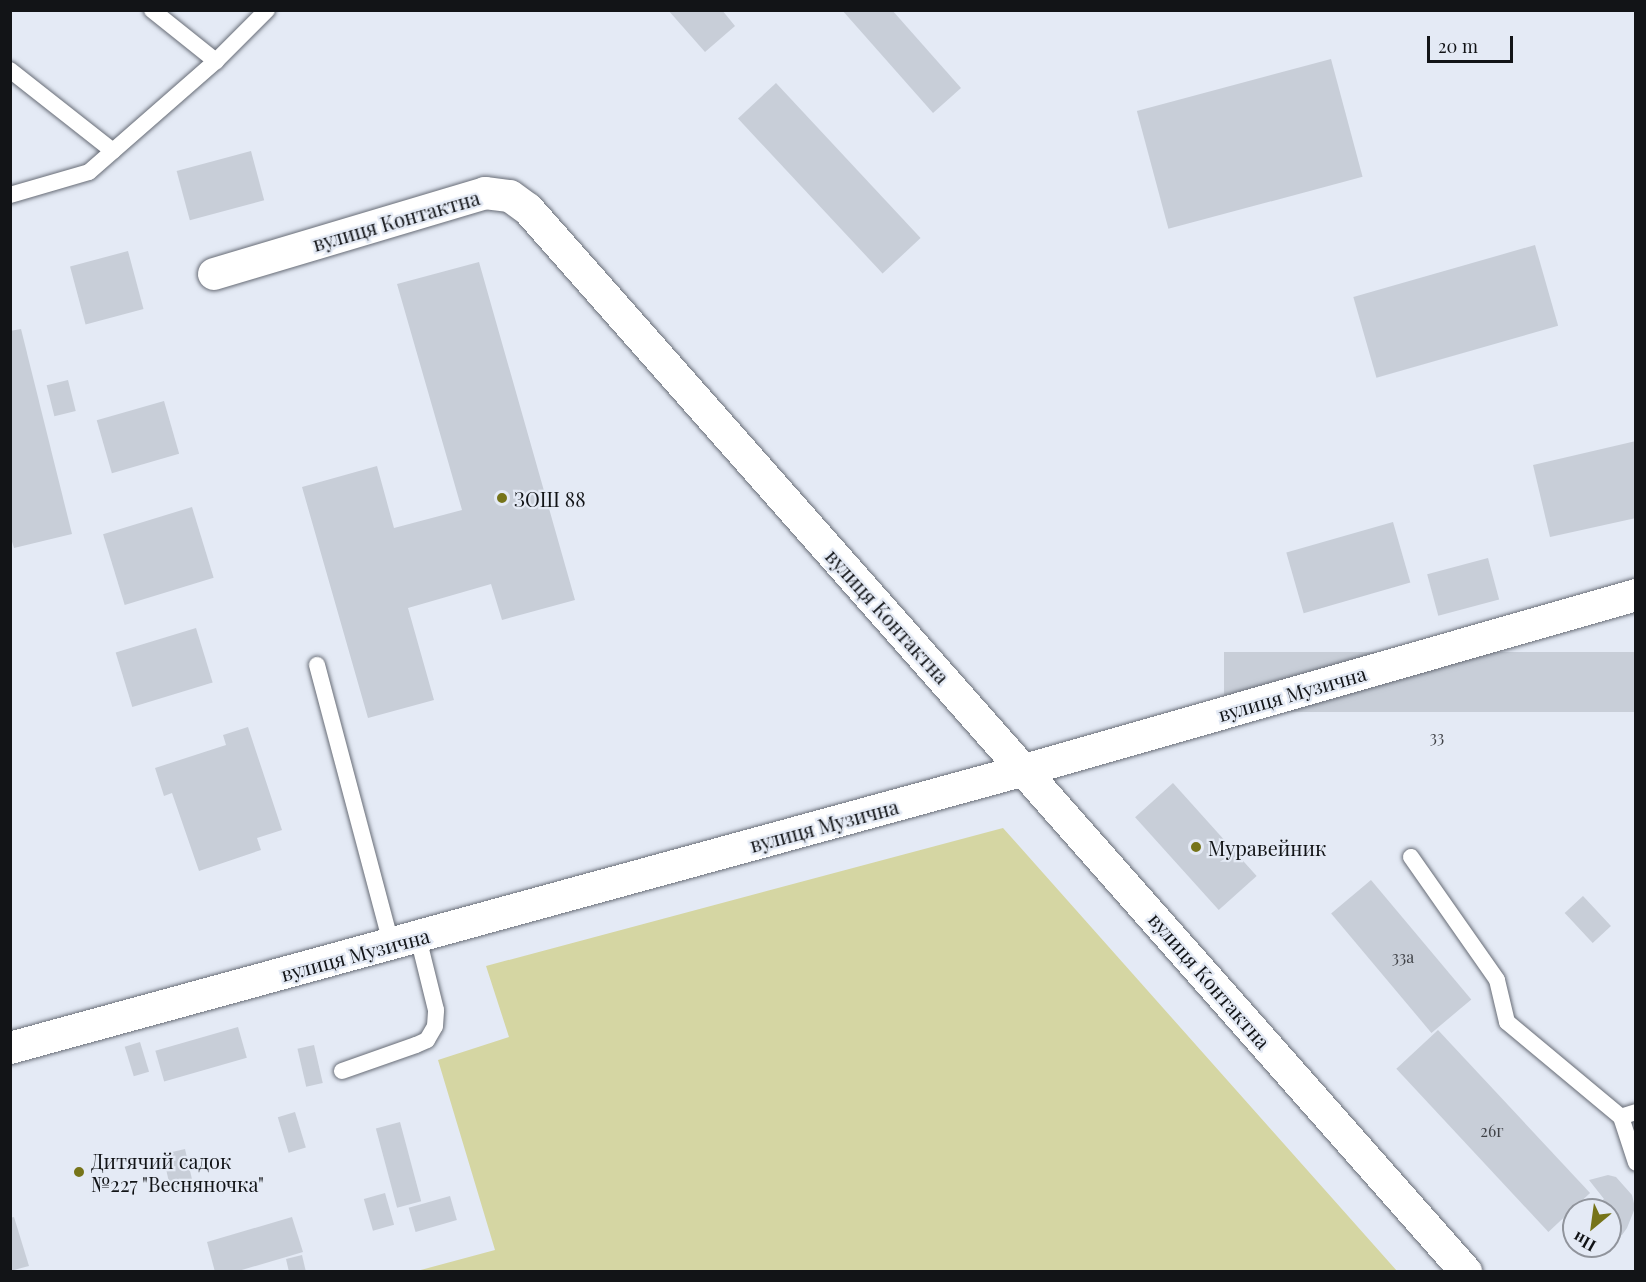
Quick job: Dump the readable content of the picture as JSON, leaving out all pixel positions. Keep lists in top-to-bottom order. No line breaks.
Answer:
{"streets":{"street":["вулиця Контактна","вулиця Музична"]},"crossings":[["вулиця Контактна","вулиця Музична"]],"places":["ЗОШ 88","Муравейник","Дитячий садок №227 \"Весняночка\""],"house_numbers":["33","33а","26г"],"scale_bar":"20 m","north":"bottom left"}
